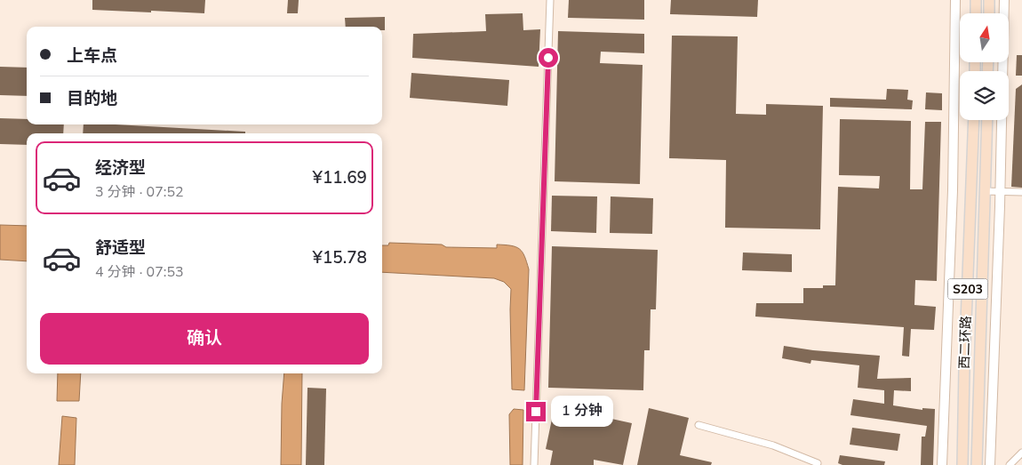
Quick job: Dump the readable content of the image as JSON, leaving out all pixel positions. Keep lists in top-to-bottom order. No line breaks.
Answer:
{"streets":{"main road":["S203","西二环路"]},"north":"top","page":{"banner":["上车点","目的地"],"list":[{"name":"经济型","note":"3 分钟 · 07:52","value":"¥11.69"},{"name":"舒适型","note":"4 分钟 · 07:53","value":"¥15.78"}],"buttons":"确认","bubble":"1 分钟"}}
